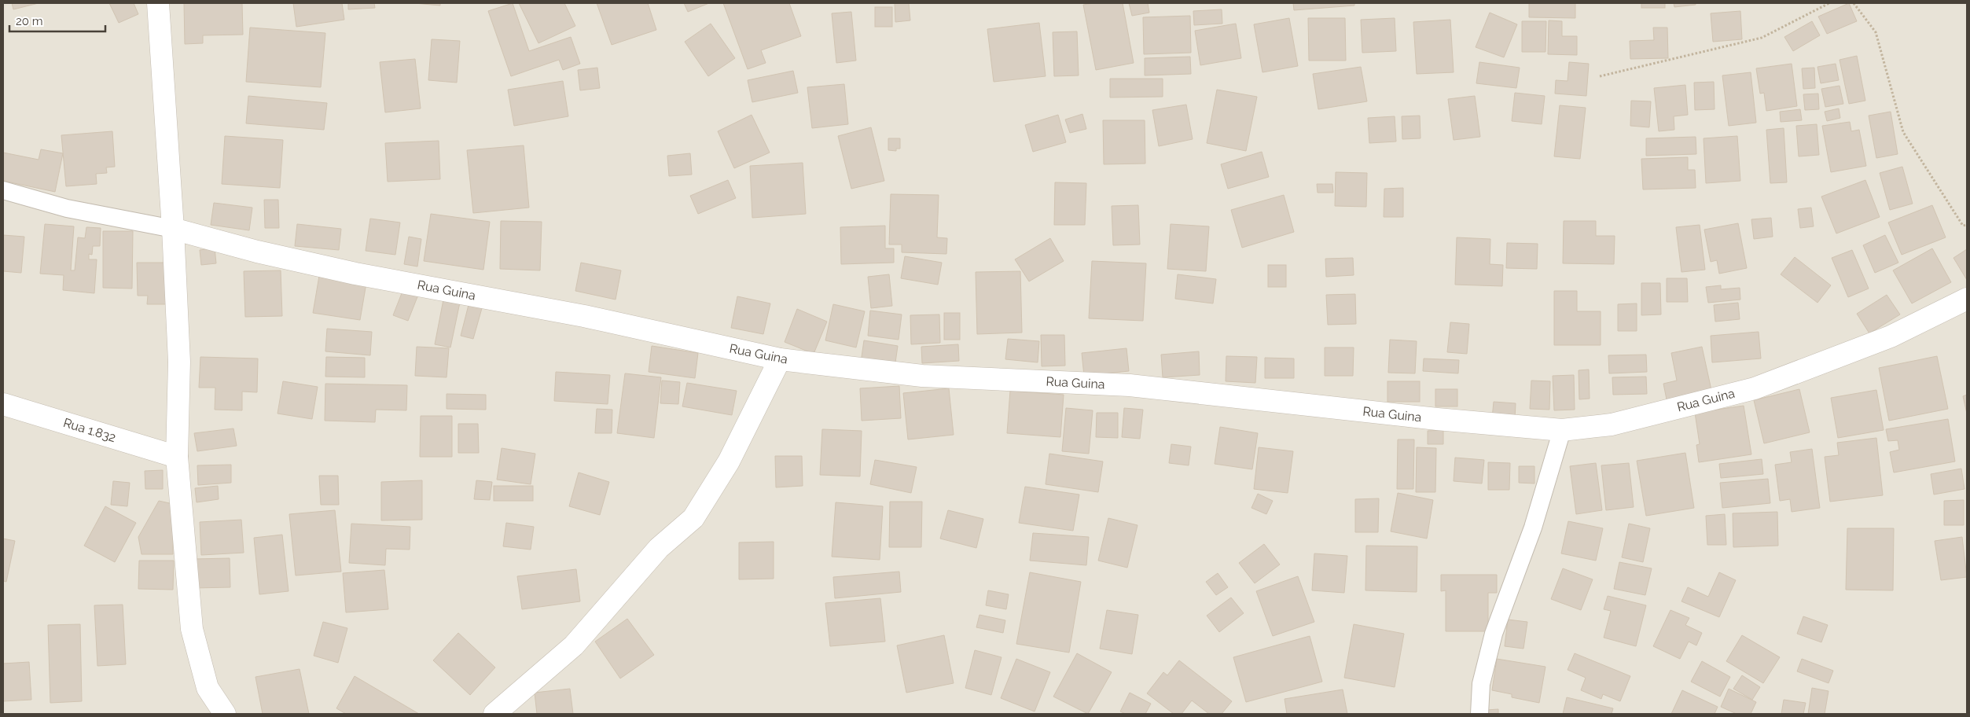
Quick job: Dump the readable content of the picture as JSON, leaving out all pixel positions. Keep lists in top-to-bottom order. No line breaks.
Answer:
{"streets":{"street":["Rua Guina","Rua 1.832"]},"scale_bar":"20 m"}
